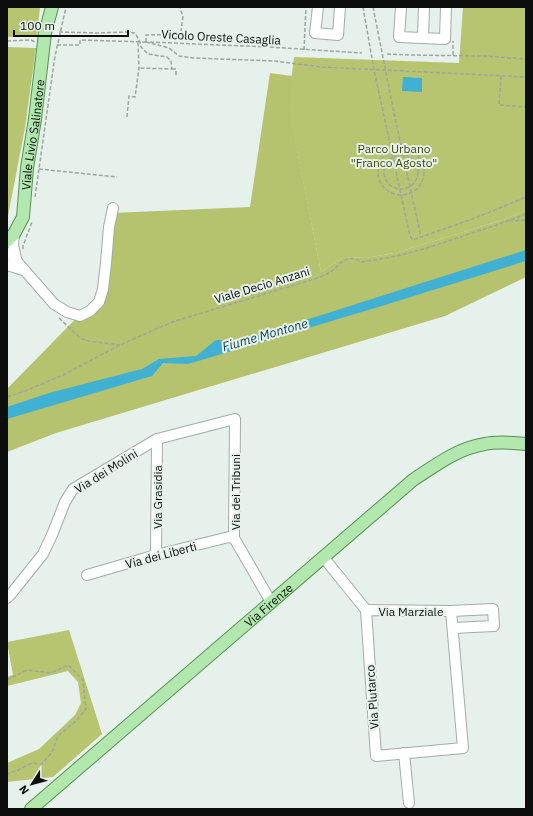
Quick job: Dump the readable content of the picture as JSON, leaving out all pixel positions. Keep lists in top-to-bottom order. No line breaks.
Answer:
{"streets":{"main road":["Viale Livio Salinatore","Via Firenze"],"street":["Via dei Molini","Via dei Tribuni","Via Grasidia","Via dei Liberti","Via Marziale","Via Plutarco"],"path":["Vicolo Oreste Casaglia","Viale Decio Anzani"]},"crossings":[["Via dei Molini","Via dei Tribuni"],["Via dei Molini","Via Grasidia"],["Via dei Tribuni","Via dei Liberti"],["Via dei Tribuni","Via Firenze"],["Via Grasidia","Via dei Liberti"],["Via Firenze","Via Marziale"],["Via Marziale","Via Plutarco"]],"water":["Fiume Montone"],"parks":["Parco Urbano \"Franco Agosto\""],"scale_bar":"100 m","north":"bottom left"}
